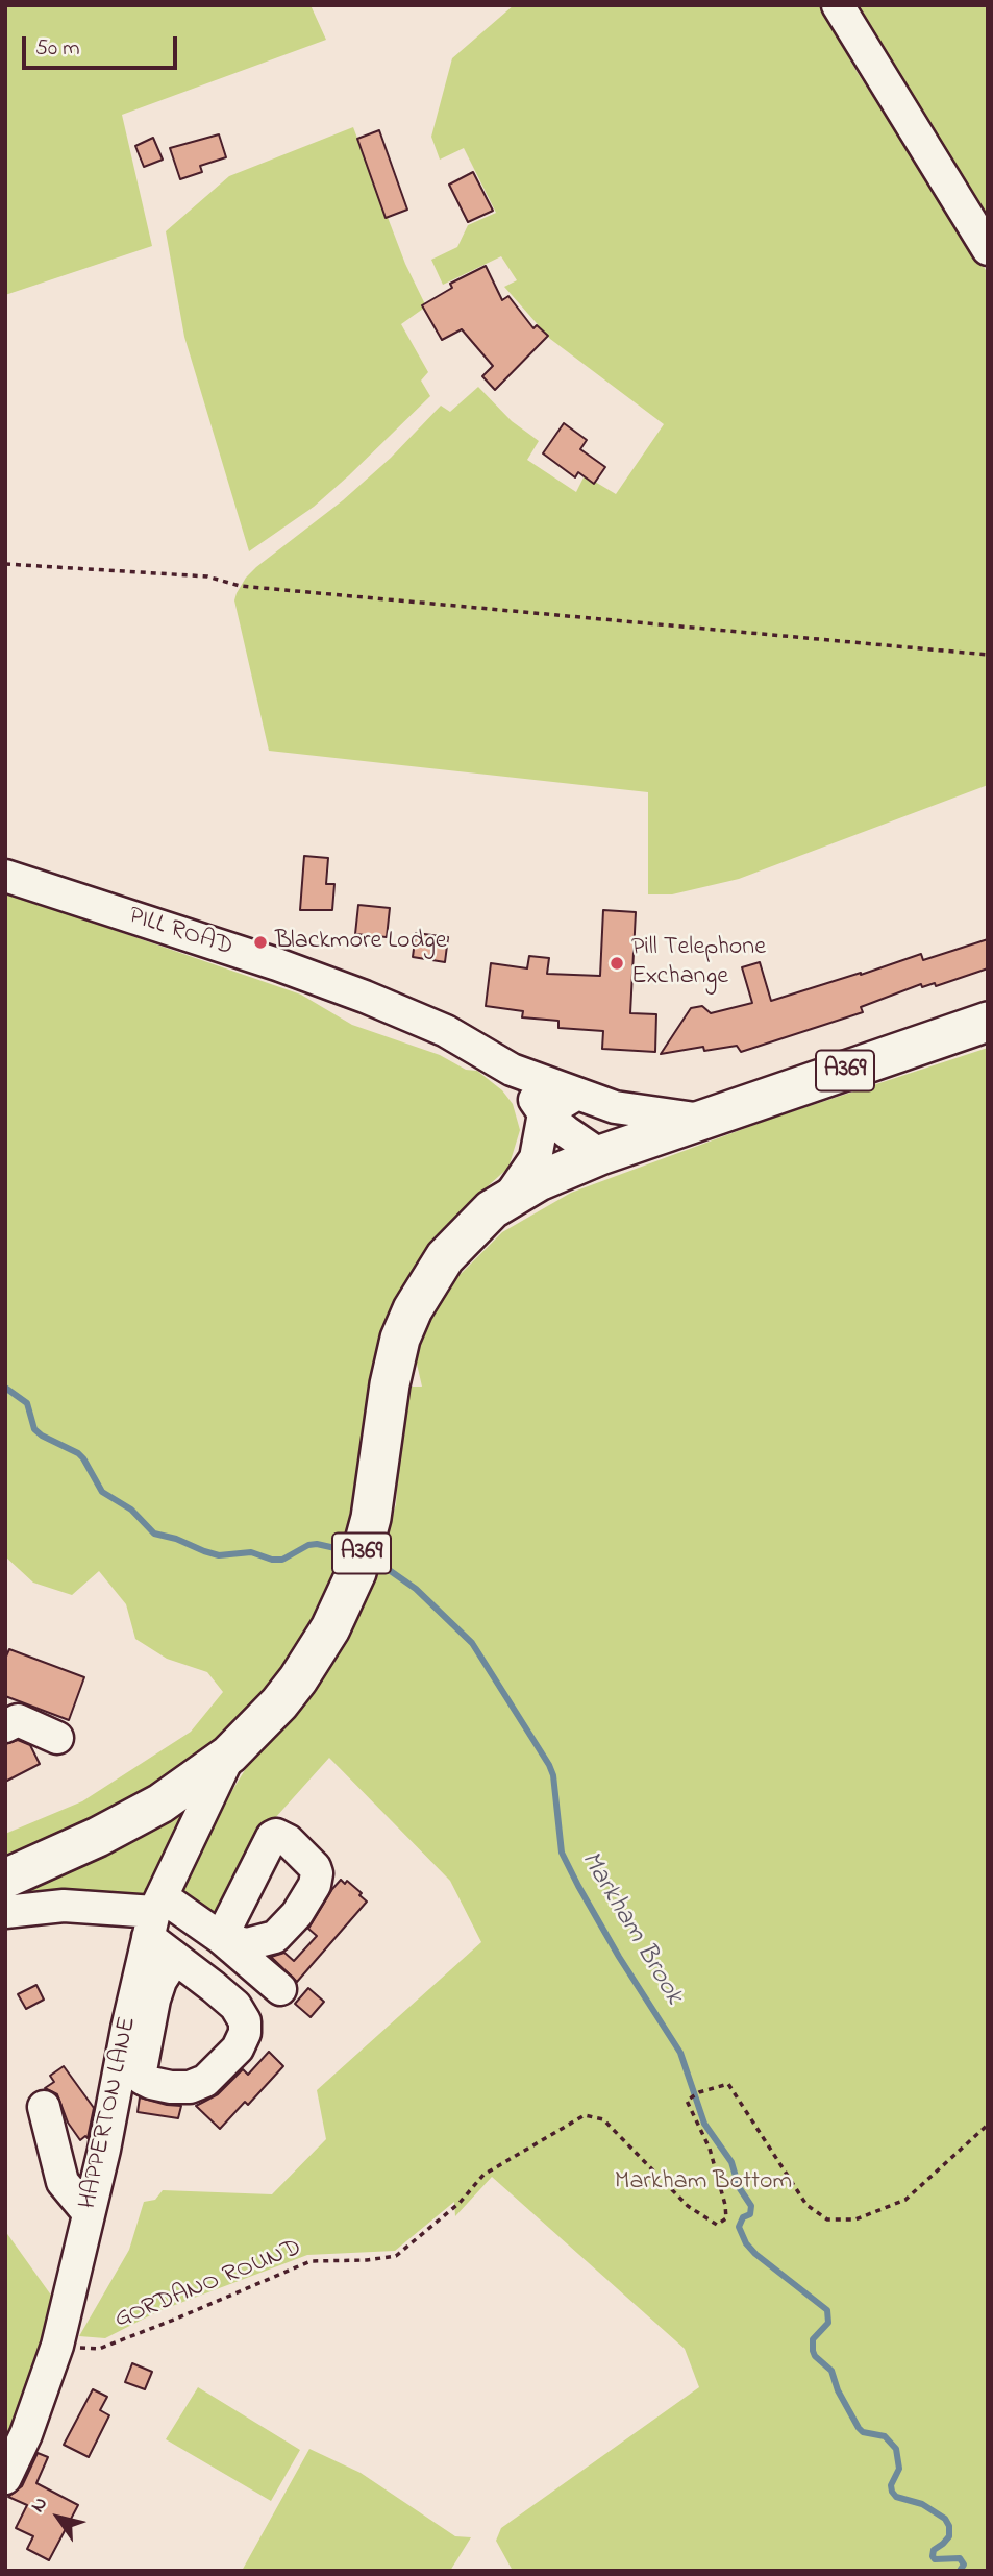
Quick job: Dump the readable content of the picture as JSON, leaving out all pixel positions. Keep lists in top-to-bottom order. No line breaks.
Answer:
{"streets":{"main road":["PILL ROAD","A369"],"street":["HAPPERTON LANE"],"path":["GORDANO ROUND"]},"crossings":[["PILL ROAD","A369"],["A369","HAPPERTON LANE"],["HAPPERTON LANE","GORDANO ROUND"]],"water":["Markham Brook"],"parks":["Markham Bottom"],"places":["Blackmore Lodge","Pill Telephone Exchange"],"scale_bar":"50 m","north":"top left"}
